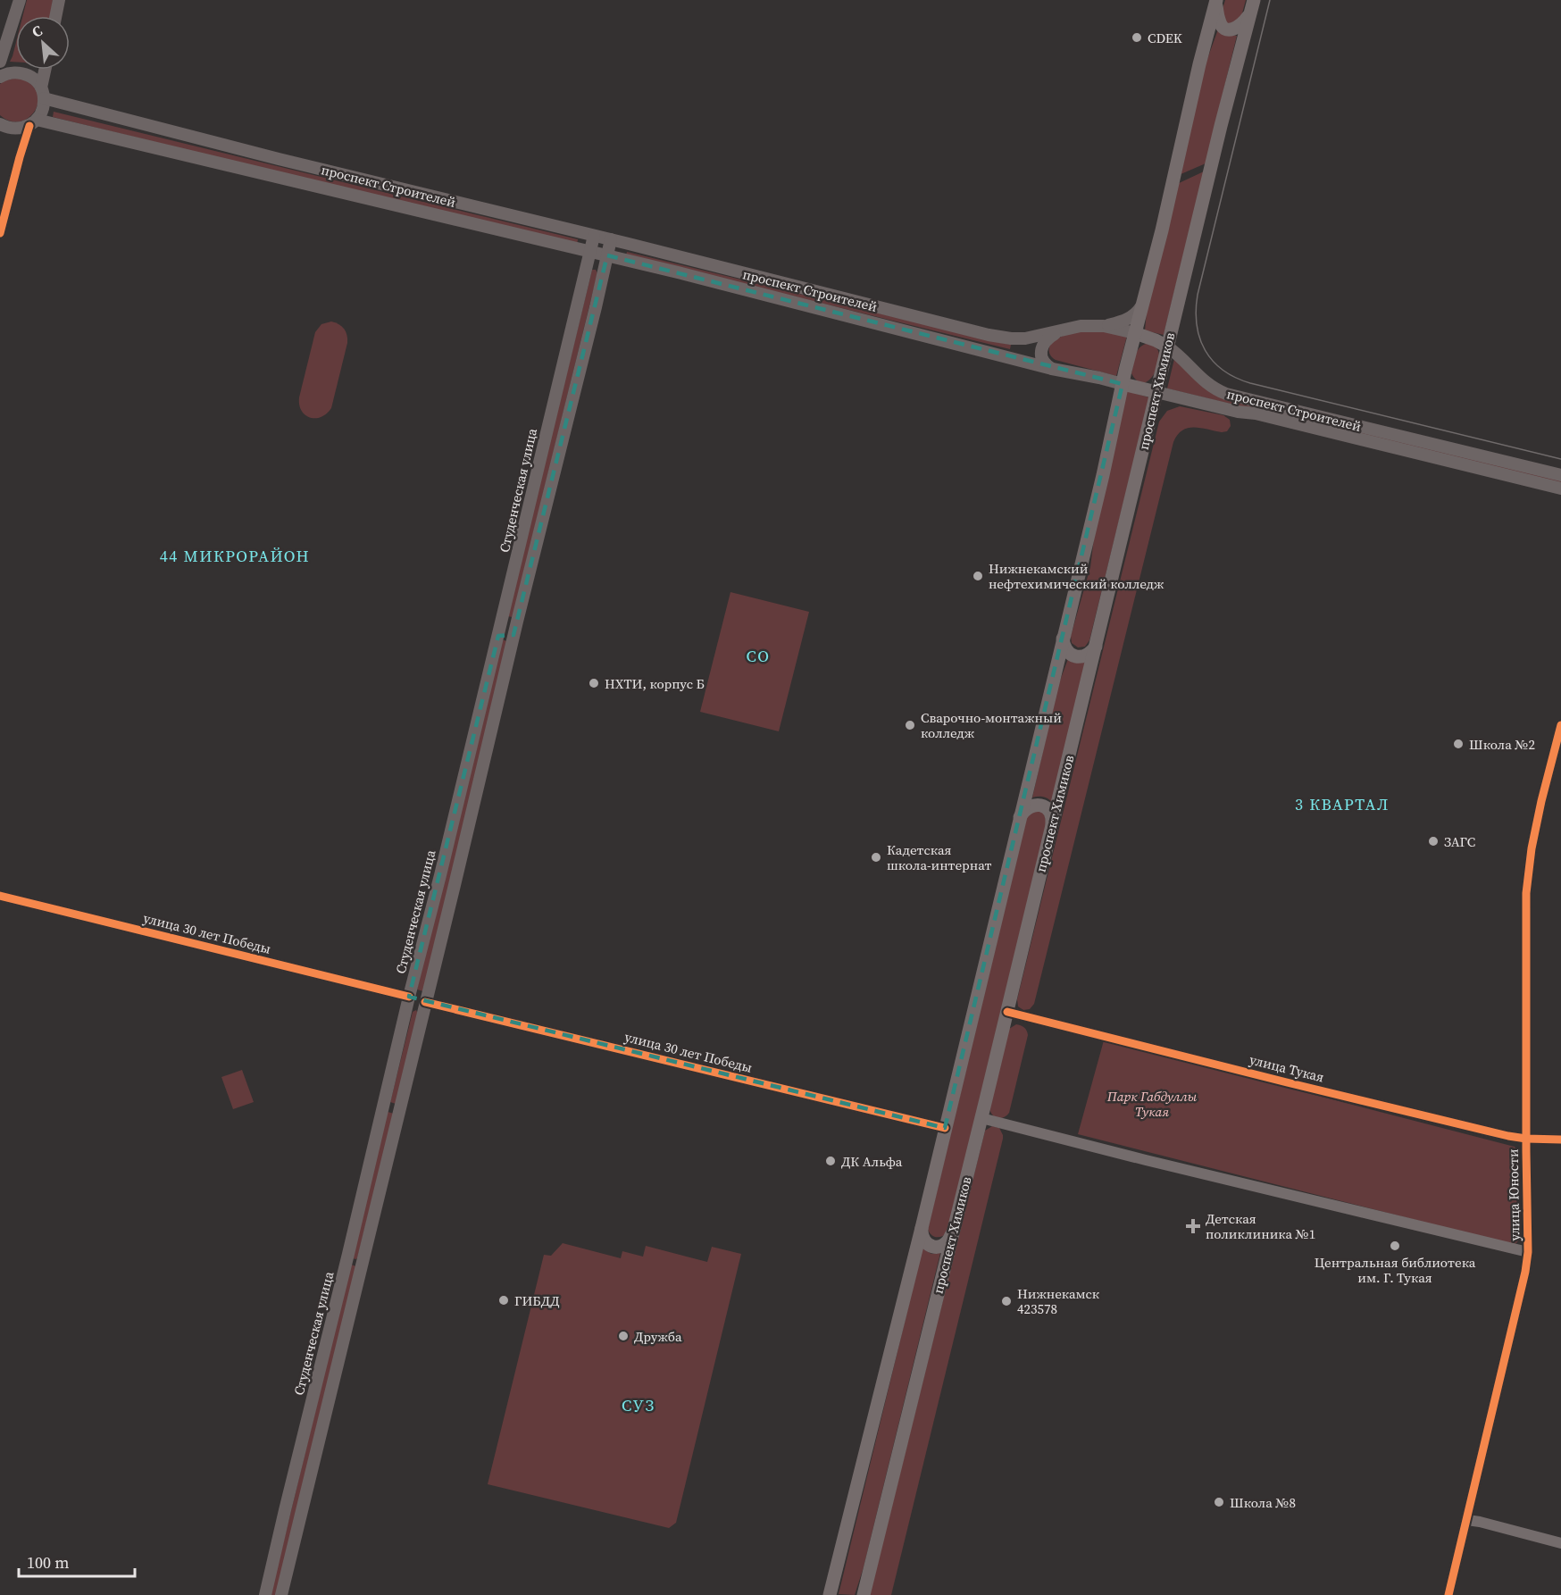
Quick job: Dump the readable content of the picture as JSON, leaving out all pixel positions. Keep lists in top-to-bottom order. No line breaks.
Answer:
{"streets":{"main road":["проспект Строителей","проспект Химиков","Студенческая улица","улица 30 лет Победы"],"street":["улица Тукая","улица Юности"]},"crossings":[["проспект Строителей","проспект Химиков"],["проспект Строителей","Студенческая улица"],["проспект Химиков","улица Тукая"],["Студенческая улица","улица 30 лет Победы"],["улица Тукая","улица Юности"]],"districts":["44 МИКРОРАЙОН","СО","3 КВАРТАЛ","СУЗ"],"parks":["Парк Габдуллы Тукая"],"places":{"other":["CDEK","Нижнекамский нефтехимический колледж","НХТИ, корпус Б","Сварочно-монтажный колледж","Школа №2","ЗАГС","Кадетская школа-интернат","ДК Альфа","Центральная библиотека им. Г. Тукая","ГИБДД","Нижнекамск 423578","Дружба","Школа №8"],"health":["Детская поликлиника №1"]},"scale_bar":"100 m","north":"top left"}
